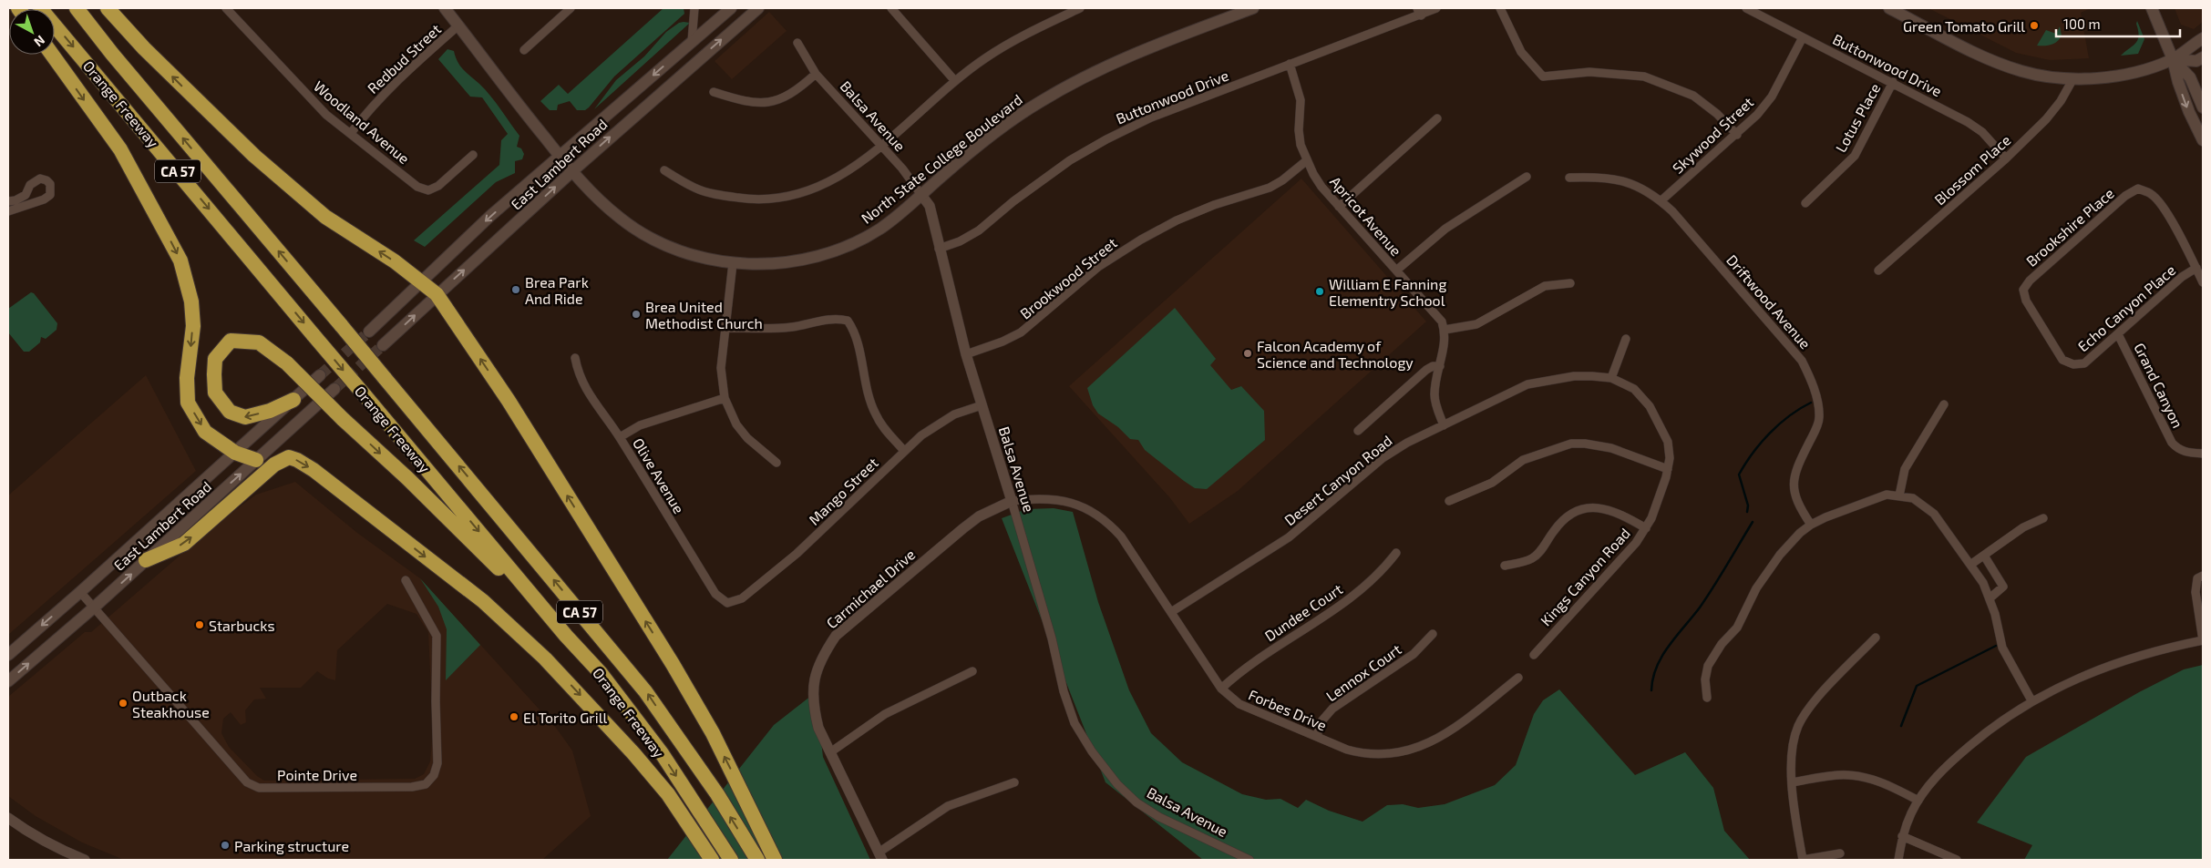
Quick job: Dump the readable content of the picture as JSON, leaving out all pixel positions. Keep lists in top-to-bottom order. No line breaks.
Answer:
{"streets":{"highway":["Orange Freeway","CA 57"],"main road":["North State College Boulevard","East Lambert Road"],"street":["Redbud Street","Buttonwood Drive","Balsa Avenue","Lotus Place","Woodland Avenue","Skywood Street","Blossom Place","Apricot Avenue","Brookshire Place","Brookwood Street","Driftwood Avenue","Echo Canyon Place","Grand Canyon","Olive Avenue","Desert Canyon Road","Mango Street","Kings Canyon Road","Carmichael Drive","Dundee Court","Lennox Court","Forbes Drive","Pointe Drive"]},"crossings":[["Redbud Street","Woodland Avenue"],["Redbud Street","North State College Boulevard"],["Buttonwood Drive","Balsa Avenue"],["Buttonwood Drive","Lotus Place"],["Buttonwood Drive","Skywood Street"],["Buttonwood Drive","Blossom Place"],["Buttonwood Drive","Apricot Avenue"],["Balsa Avenue","North State College Boulevard"],["Balsa Avenue","Brookwood Street"],["Balsa Avenue","Mango Street"],["Balsa Avenue","Carmichael Drive"],["Balsa Avenue","Forbes Drive"],["Skywood Street","Driftwood Avenue"],["North State College Boulevard","East Lambert Road"],["East Lambert Road","Pointe Drive"],["Apricot Avenue","Brookwood Street"],["Brookshire Place","Echo Canyon Place"],["Echo Canyon Place","Grand Canyon"],["Olive Avenue","Mango Street"],["Desert Canyon Road","Kings Canyon Road"],["Desert Canyon Road","Forbes Drive"],["Carmichael Drive","Forbes Drive"],["Dundee Court","Forbes Drive"],["Lennox Court","Forbes Drive"]],"places":["Green Tomato Grill","Brea Park And Ride","William E Fanning Elementry School","Brea United Methodist Church","Falcon Academy of Science and Technology","Starbucks","Outback Steakhouse","El Torito Grill","Parking structure"],"scale_bar":"100 m","north":"bottom right"}
